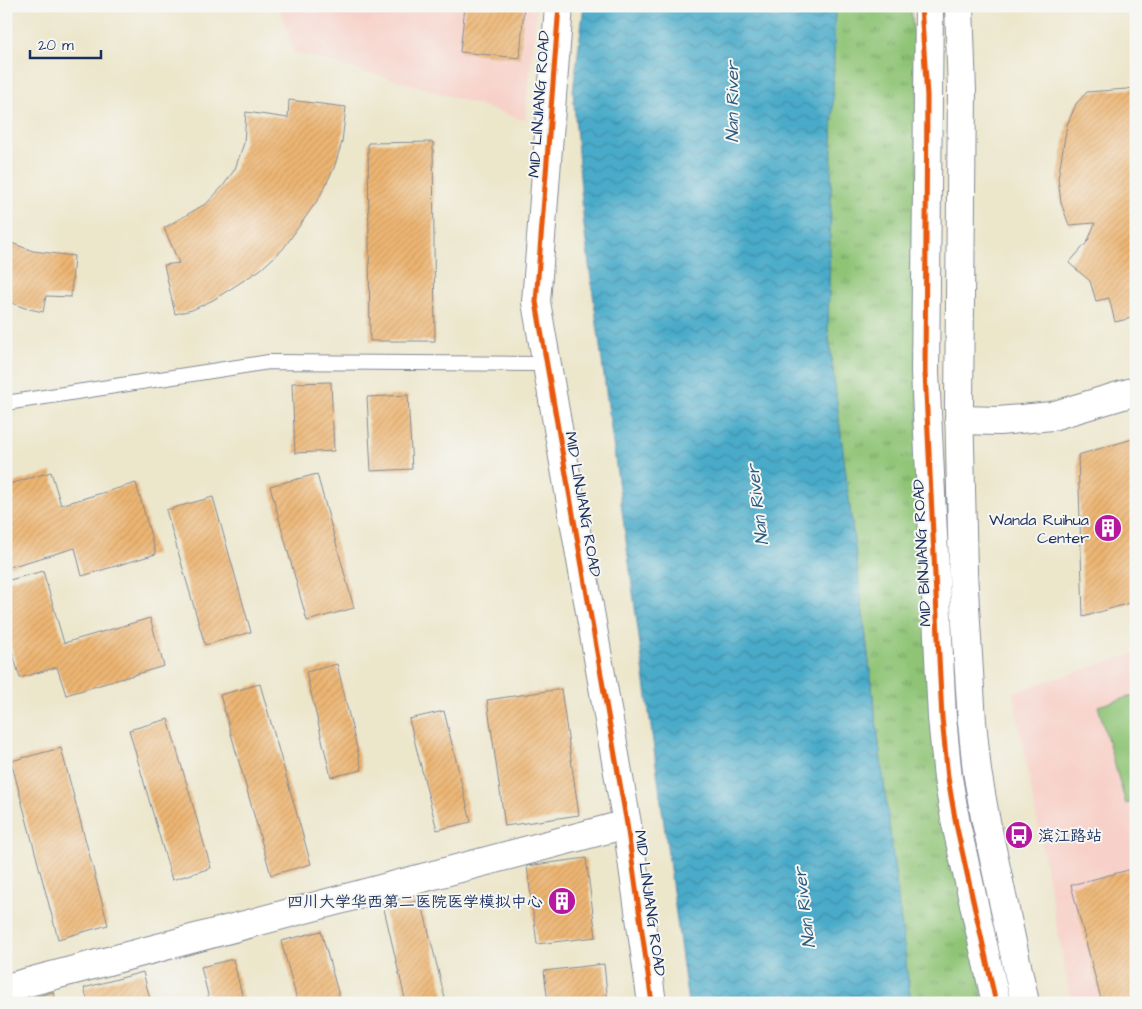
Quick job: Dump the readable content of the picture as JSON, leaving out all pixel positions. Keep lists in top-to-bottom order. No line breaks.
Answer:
{"streets":{"main road":["MID LINJIANG ROAD","MID BINJIANG ROAD"]},"water":["Nan River"],"places":{"building":["Wanda Ruihua Center","四川大学华西第二医院医学模拟中心"],"bus stop":["滨江路站"]},"scale_bar":"20 m"}
